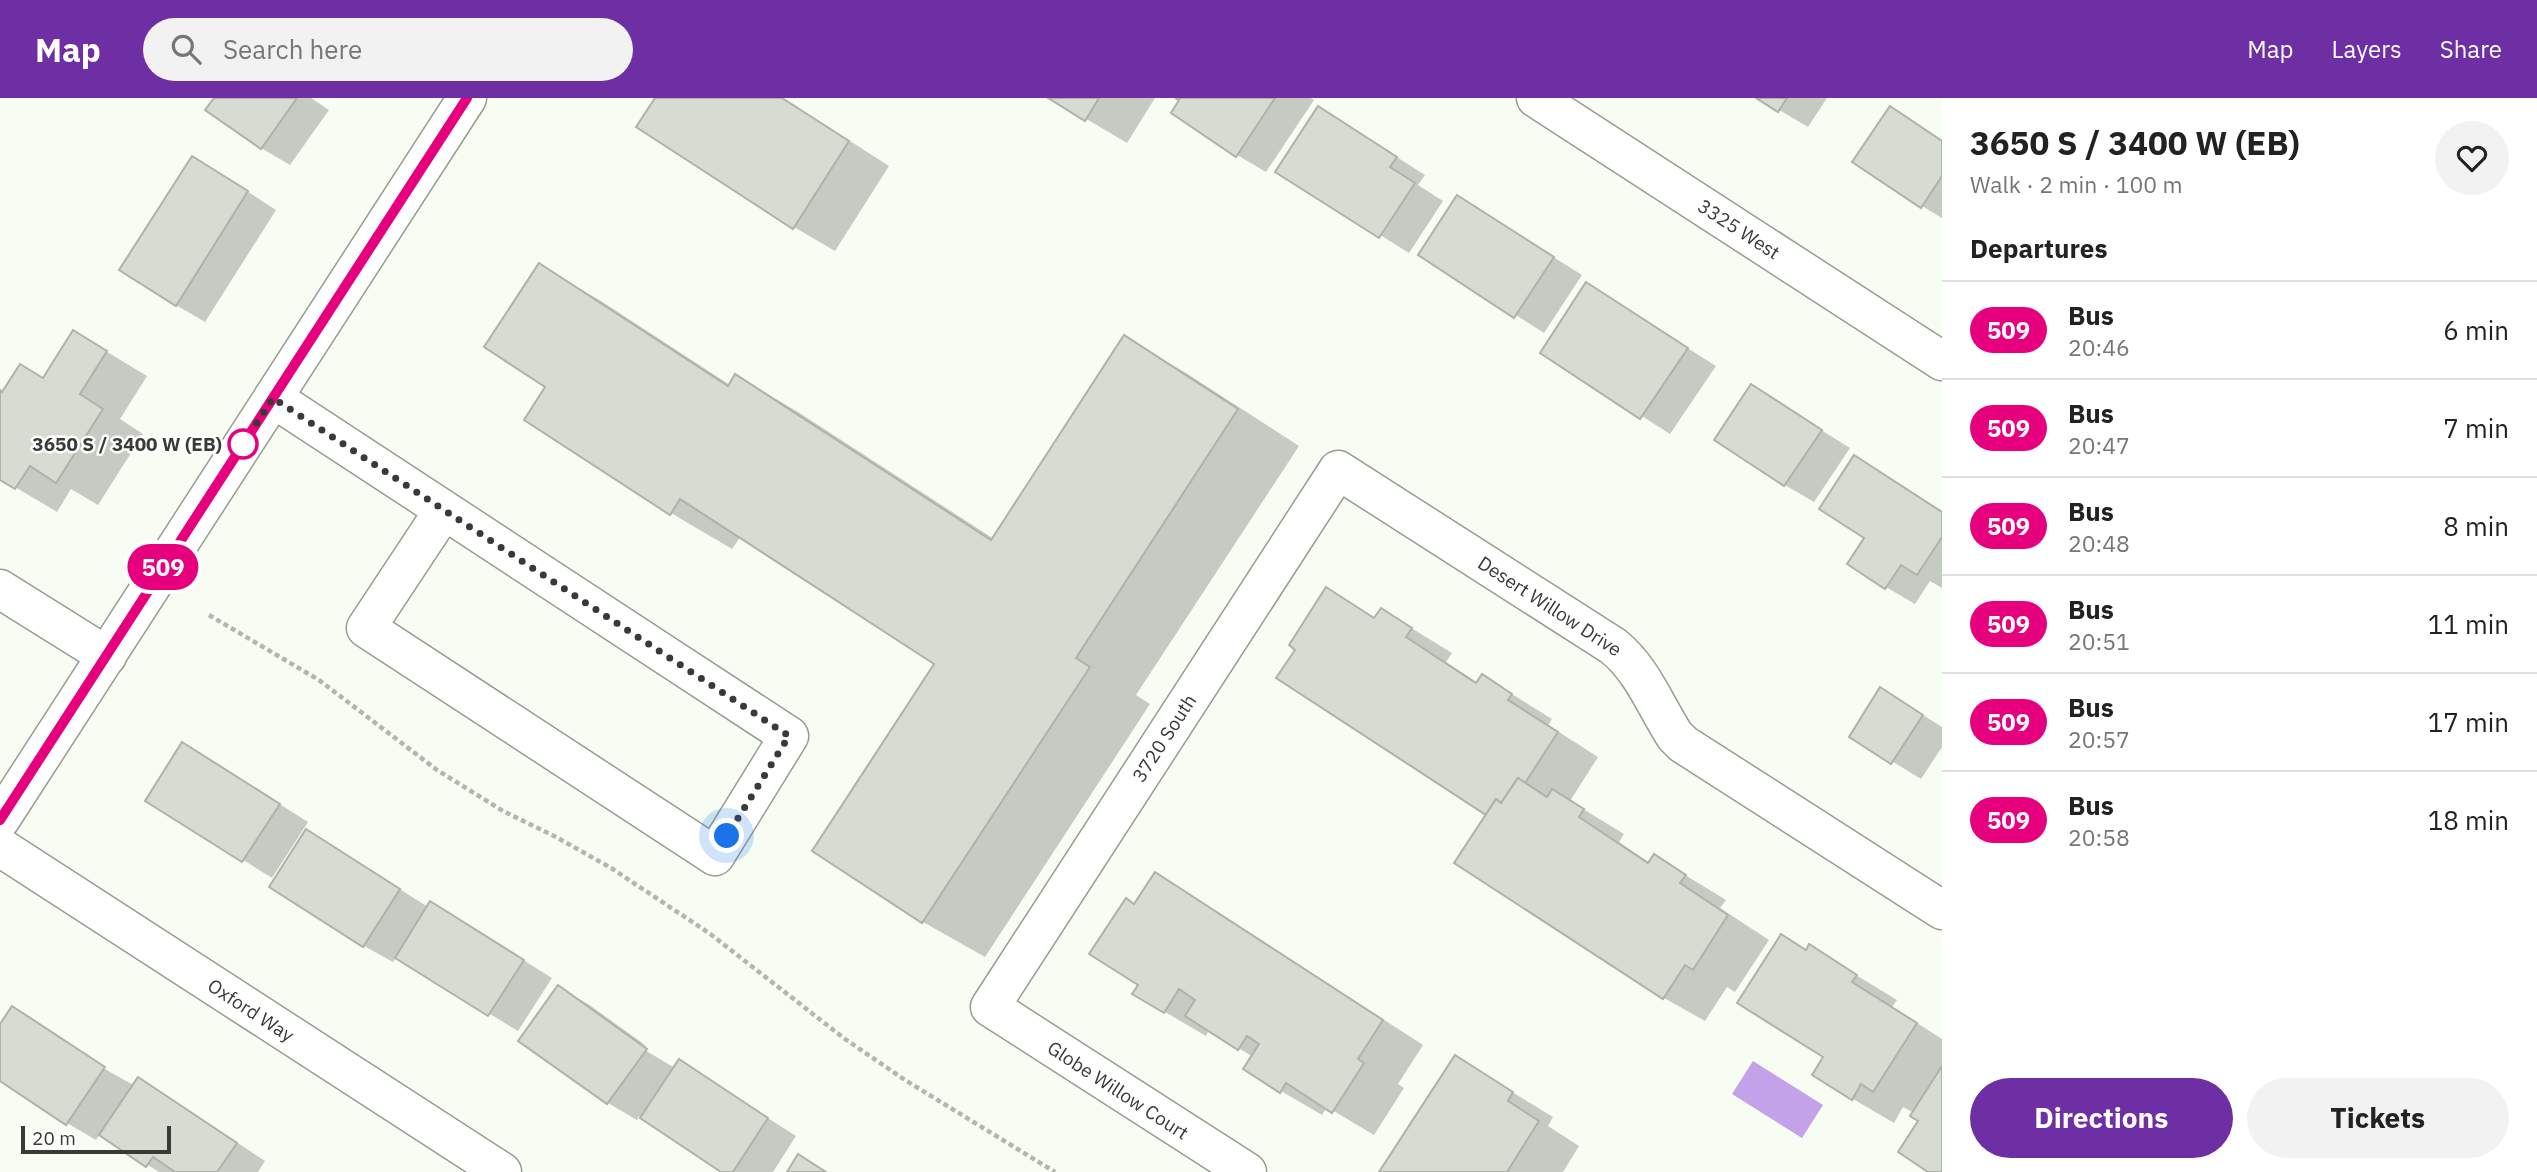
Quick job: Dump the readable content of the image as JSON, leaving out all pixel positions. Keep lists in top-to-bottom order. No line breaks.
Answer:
{"streets":{"street":["3325 West","Desert Willow Drive","3720 South","Oxford Way","Globe Willow Court"]},"crossings":[["Desert Willow Drive","3720 South"],["3720 South","Globe Willow Court"]],"places":["3650 S / 3400 W (EB)"],"lines":["bus line 509"],"scale_bar":"20 m","page":{"header":"Map","search":"Search here","nav":["Map","Layers","Share"],"on_map":"509","heading":[["3650 S / 3400 W (EB)","Walk · 2 min · 100 m"],"Departures"],"list":[{"mark":"509","name":"Bus","note":"20:46","value":"6 min"},{"mark":"509","name":"Bus","note":"20:47","value":"7 min"},{"mark":"509","name":"Bus","note":"20:48","value":"8 min"},{"mark":"509","name":"Bus","note":"20:51","value":"11 min"},{"mark":"509","name":"Bus","note":"20:57","value":"17 min"},{"mark":"509","name":"Bus","note":"20:58","value":"18 min"}],"buttons":["Directions","Tickets"],"scale":"20 m"}}
